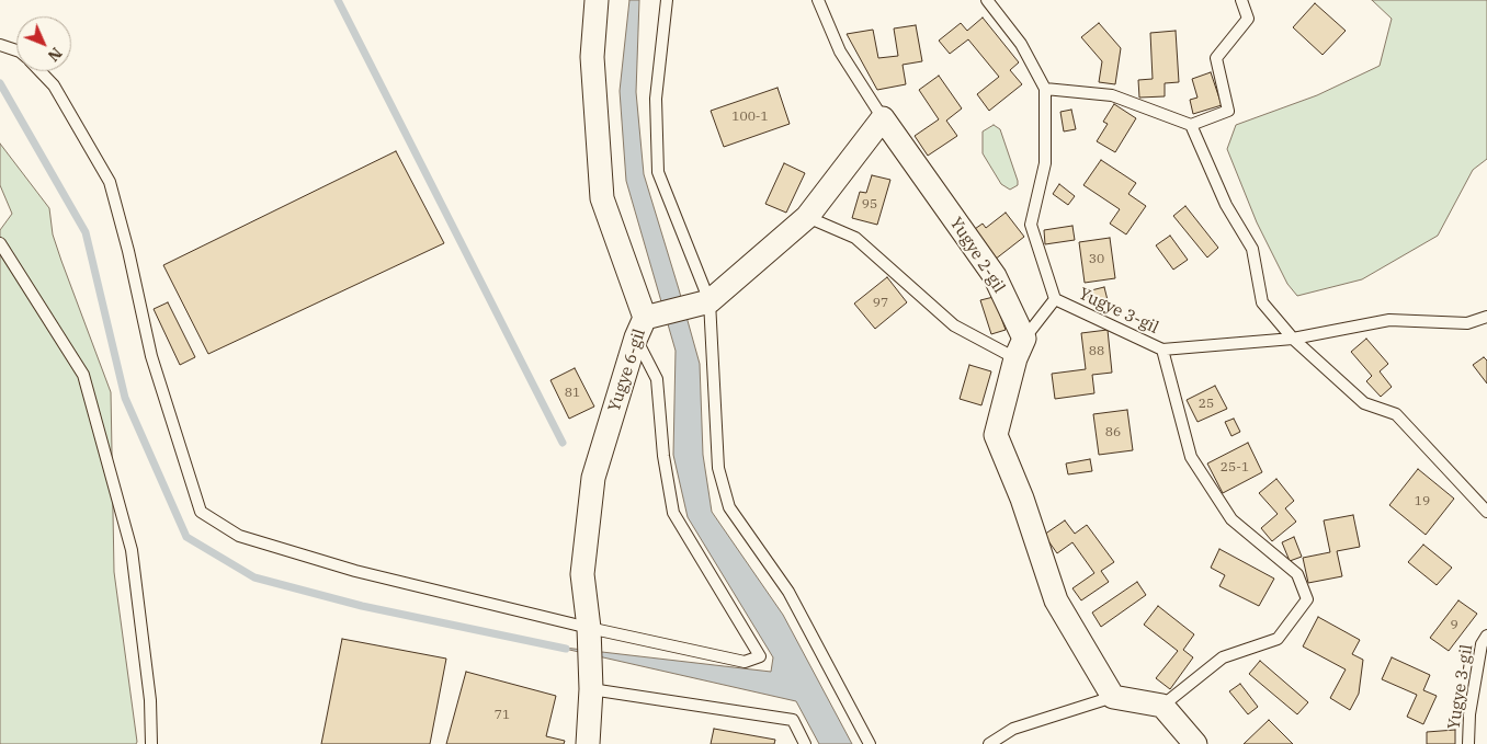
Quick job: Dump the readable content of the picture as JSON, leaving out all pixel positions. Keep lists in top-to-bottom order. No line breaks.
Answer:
{"streets":{"street":["Yugye 2-gil","Yugye 6-gil"],"lane":["Yugye 3-gil"]},"house_numbers":["100-1","95","30","97","88","81","25","86","25-1","19","9","71"],"north":"bottom right"}
